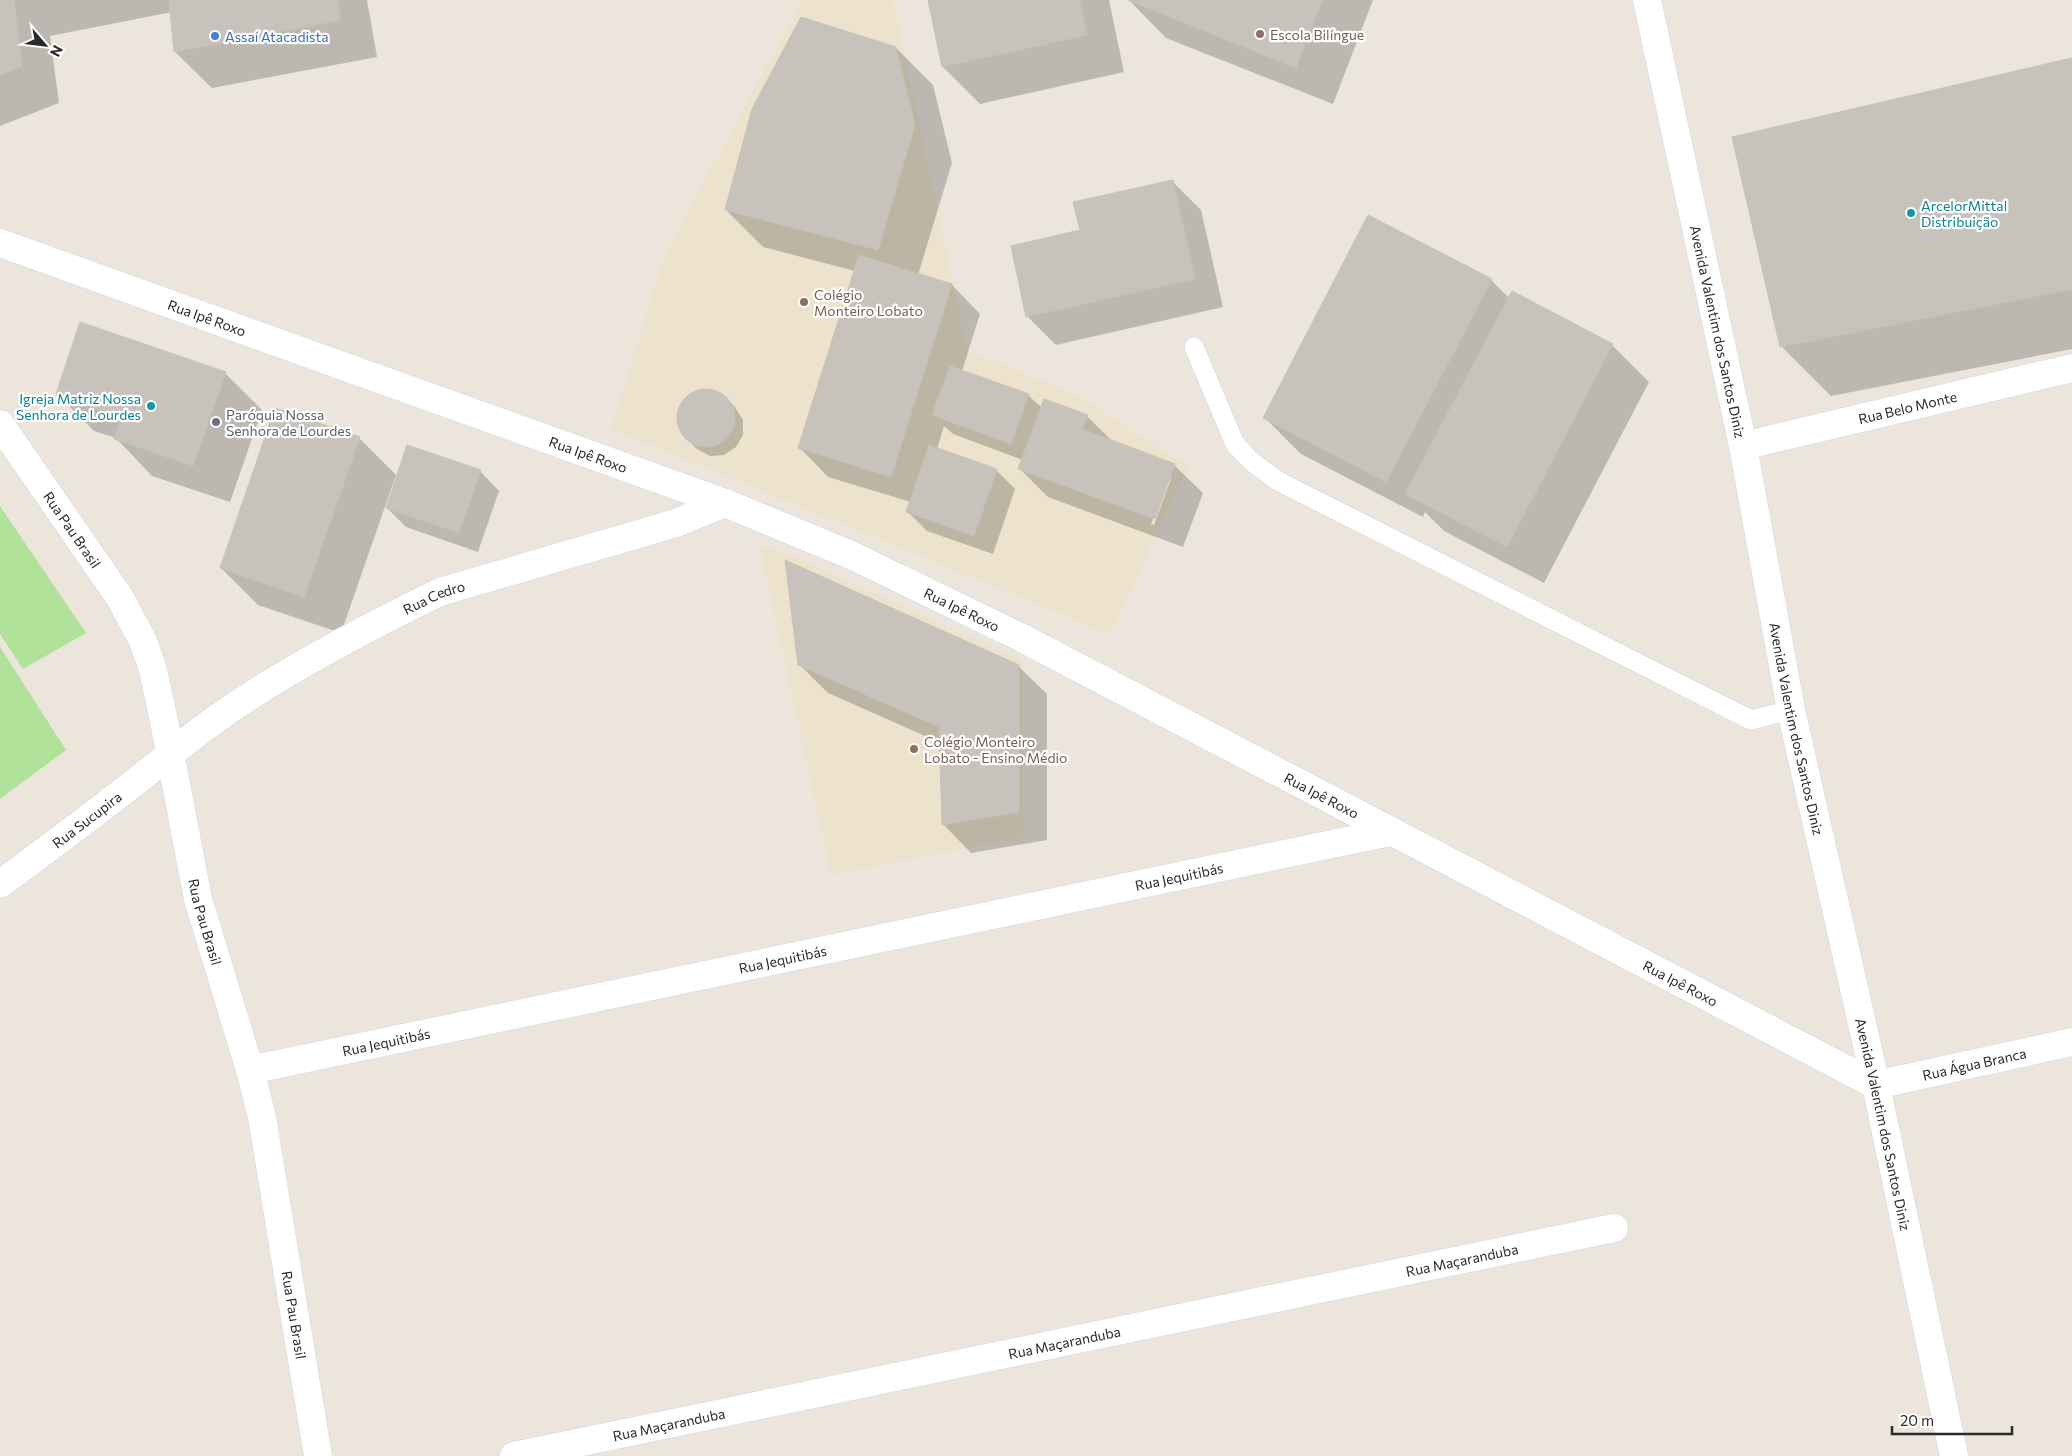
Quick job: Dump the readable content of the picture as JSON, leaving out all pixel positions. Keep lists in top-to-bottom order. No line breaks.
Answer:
{"streets":{"street":["Rua Ipê Roxo","Avenida Valentim dos Santos Diniz","Rua Belo Monte","Rua Pau Brasil","Rua Cedro","Rua Sucupira","Rua Jequitibás","Rua Água Branca","Rua Maçaranduba"]},"crossings":[["Rua Ipê Roxo","Avenida Valentim dos Santos Diniz"],["Rua Ipê Roxo","Rua Cedro"],["Rua Ipê Roxo","Rua Jequitibás"],["Rua Ipê Roxo","Rua Água Branca"],["Avenida Valentim dos Santos Diniz","Rua Belo Monte"],["Avenida Valentim dos Santos Diniz","Rua Água Branca"],["Rua Pau Brasil","Rua Cedro"],["Rua Pau Brasil","Rua Sucupira"],["Rua Pau Brasil","Rua Jequitibás"],["Rua Cedro","Rua Sucupira"]],"places":["Escola Bilíngue","Assaí Atacadista","ArcelorMittal Distribuição","Colégio Monteiro Lobato","Igreja Matriz Nossa Senhora de Lourdes","Paróquia Nossa Senhora de Lourdes","Colégio Monteiro Lobato - Ensino Médio"],"scale_bar":"20 m","north":"bottom right"}
